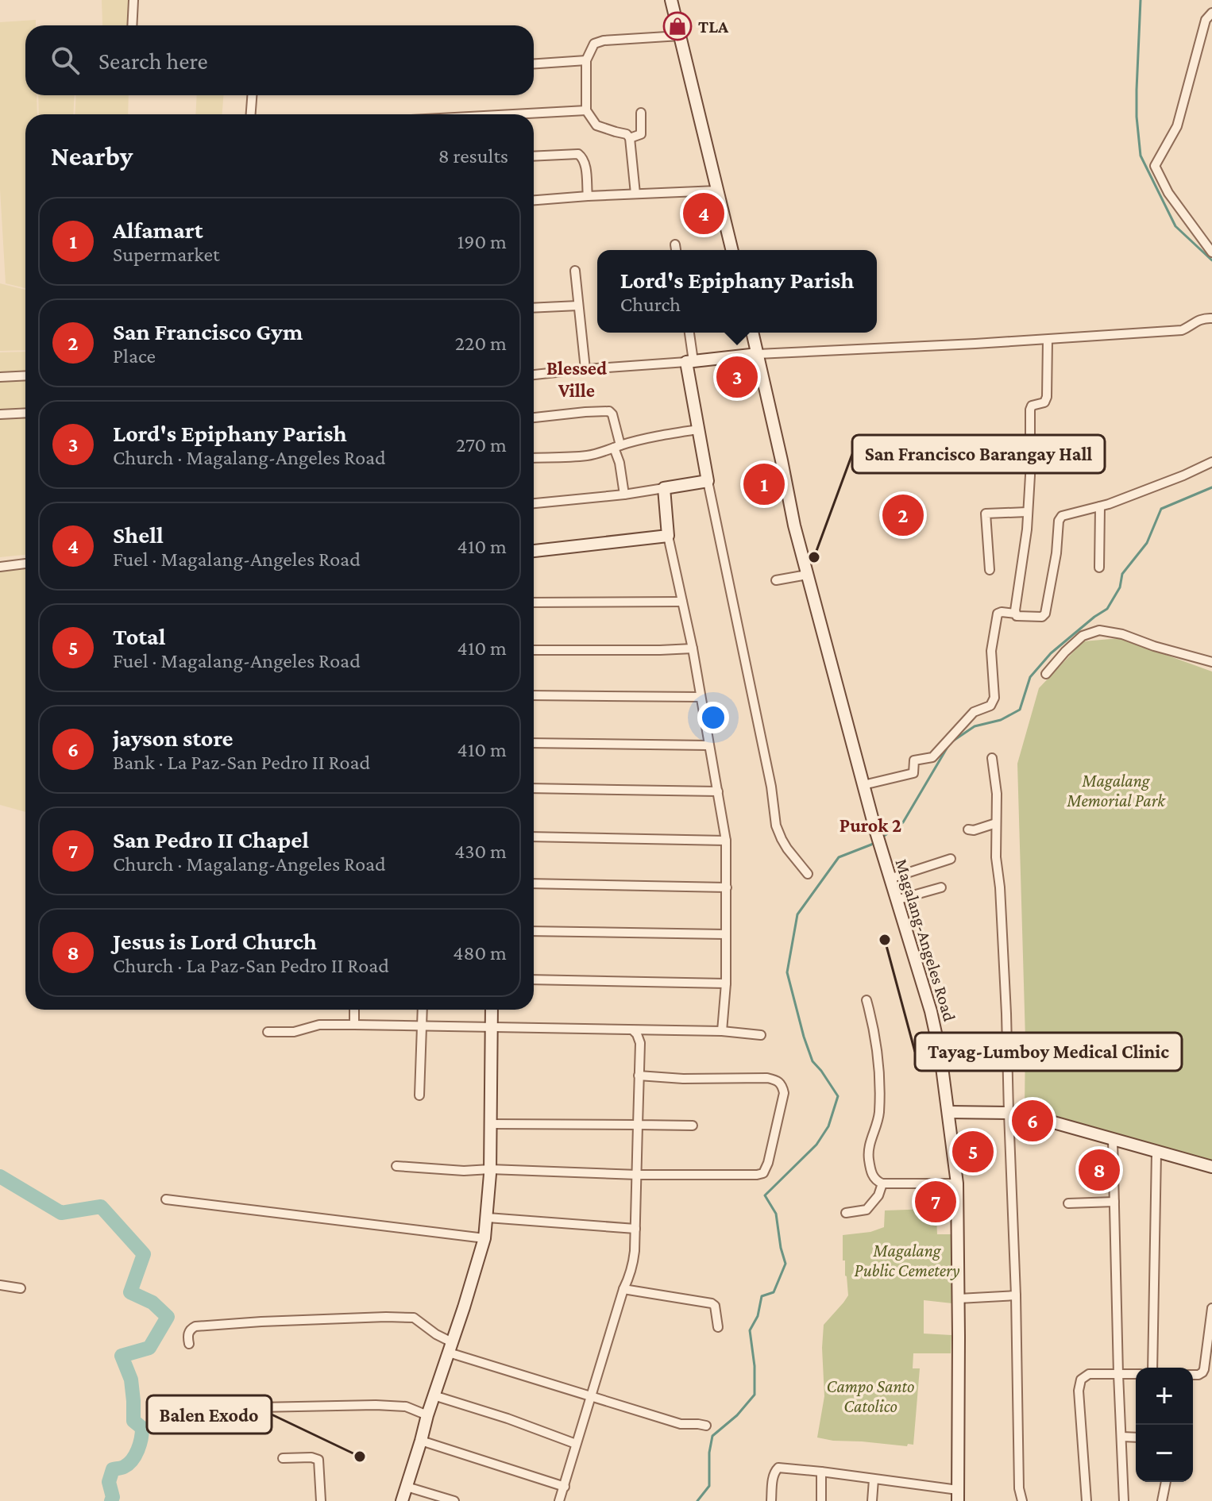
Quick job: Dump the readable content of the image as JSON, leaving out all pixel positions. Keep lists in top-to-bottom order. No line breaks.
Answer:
{"streets":{"main road":["Magalang-Angeles Road"]},"districts":["Blessed Ville","Purok 2"],"parks":["Magalang Memorial Park","Magalang Public Cemetery","Campo Santo Catolico"],"places":{"shop":["TLA"],"other":["San Francisco Barangay Hall","Tayag-Lumboy Medical Clinic","Balen Exodo"]},"page":{"search":"Search here","heading":["Nearby","8 results"],"pins":["4","3","1","2","6","5","8","7"],"list":[{"mark":"1","name":"Alfamart","note":"Supermarket","value":"190 m"},{"mark":"2","name":"San Francisco Gym","note":"Place","value":"220 m"},{"mark":"3","name":"Lord's Epiphany Parish","note":"Church · Magalang-Angeles Road","value":"270 m"},{"mark":"4","name":"Shell","note":"Fuel · Magalang-Angeles Road","value":"410 m"},{"mark":"5","name":"Total","note":"Fuel · Magalang-Angeles Road","value":"410 m"},{"mark":"6","name":"jayson store","note":"Bank · La Paz-San Pedro II Road","value":"410 m"},{"mark":"7","name":"San Pedro II Chapel","note":"Church · Magalang-Angeles Road","value":"430 m"},{"mark":"8","name":"Jesus is Lord Church","note":"Church · La Paz-San Pedro II Road","value":"480 m"}],"popup":["Lord's Epiphany Parish","Church"],"map_buttons":["+","−"]}}
